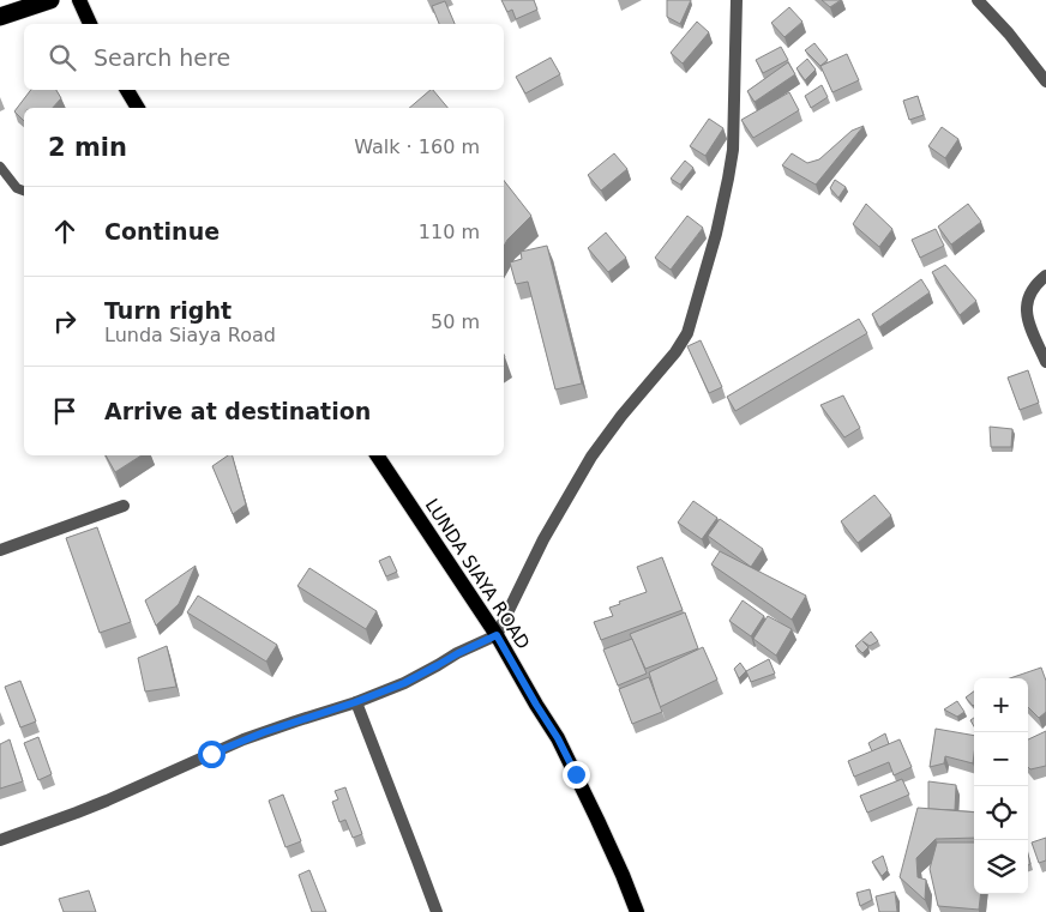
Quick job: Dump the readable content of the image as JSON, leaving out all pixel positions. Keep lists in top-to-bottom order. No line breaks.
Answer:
{"streets":{"main road":["LUNDA SIAYA ROAD"]},"page":{"search":"Search here","heading":["2 min","Walk · 160 m"],"list":[["Continue","110 m"],["Turn right","Lunda Siaya Road","50 m"],"Arrive at destination"],"map_buttons":["+","−"]}}
